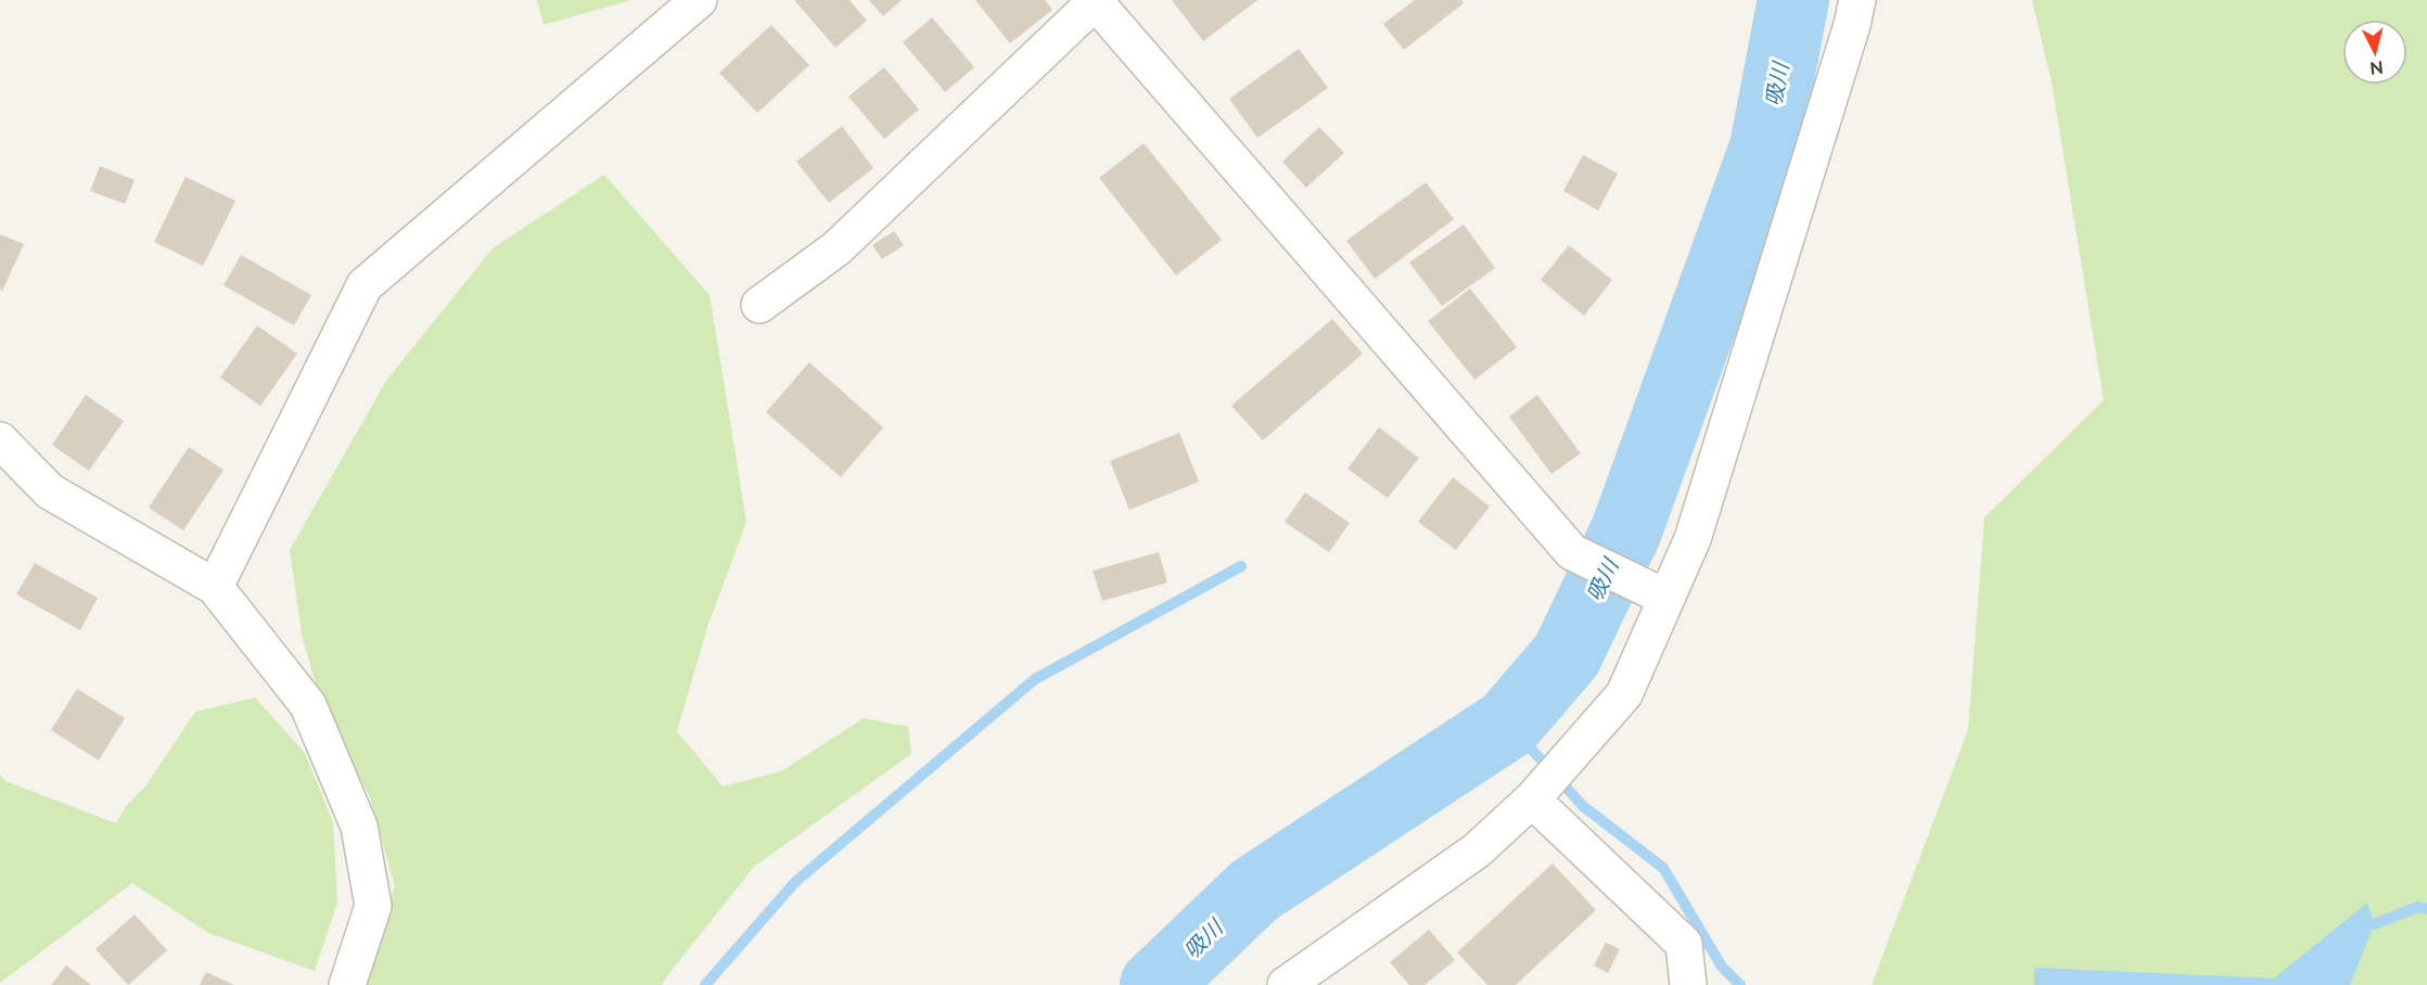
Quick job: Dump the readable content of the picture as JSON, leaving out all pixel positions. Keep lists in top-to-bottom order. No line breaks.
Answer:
{"water":["吸川"],"north":"bottom"}
